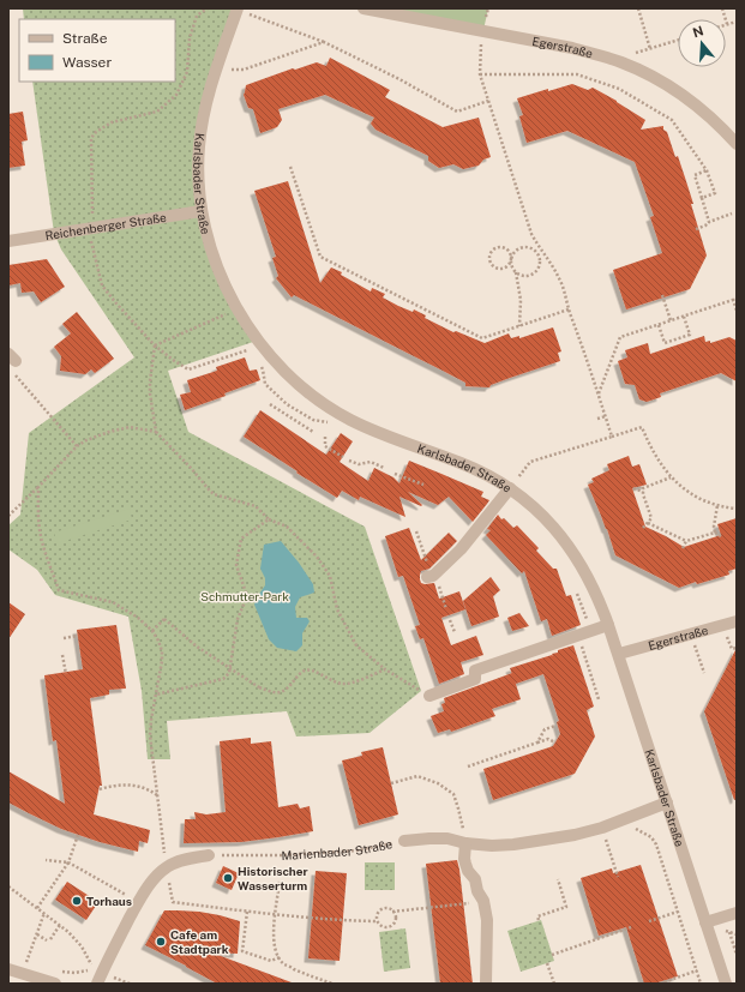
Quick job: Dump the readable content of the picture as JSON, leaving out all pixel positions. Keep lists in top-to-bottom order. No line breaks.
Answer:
{"streets":{"street":["Egerstraße","Karlsbader Straße","Reichenberger Straße","Marienbader Straße"]},"crossings":[["Egerstraße","Karlsbader Straße"],["Karlsbader Straße","Reichenberger Straße"],["Karlsbader Straße","Marienbader Straße"]],"parks":["Schmutter-Park"],"places":["Historischer Wasserturm","Torhaus","Cafe am Stadtpark"],"legend":["Straße","Wasser"],"north":"top"}
